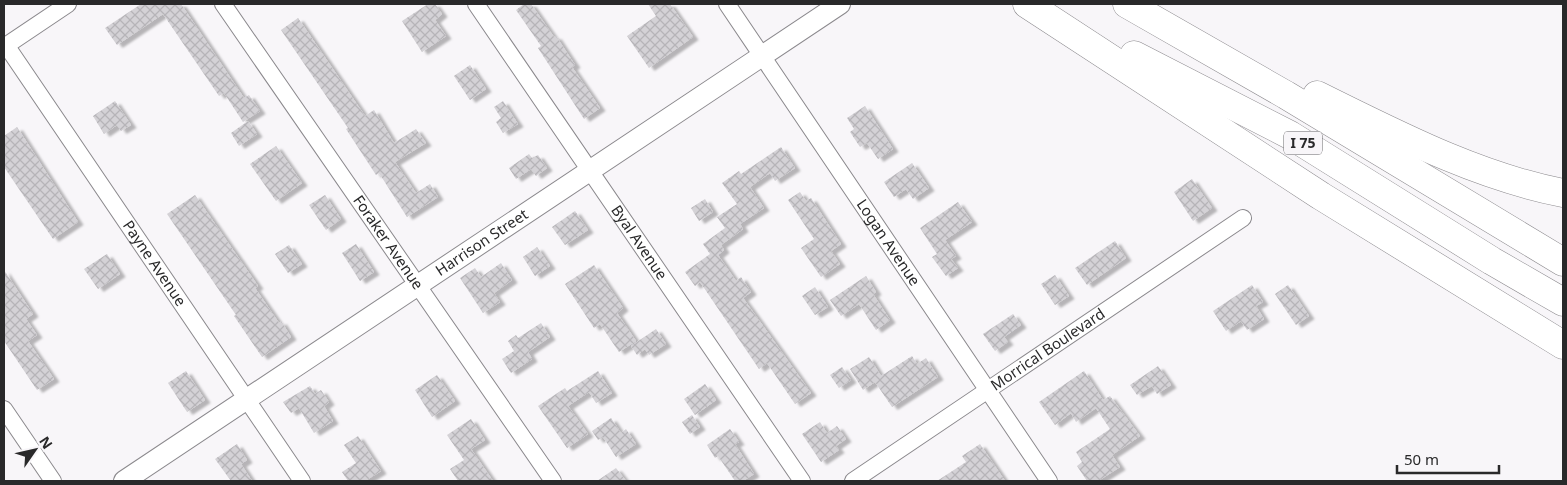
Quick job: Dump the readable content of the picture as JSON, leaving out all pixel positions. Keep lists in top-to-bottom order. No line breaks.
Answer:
{"streets":{"highway":["I 75"],"street":["Harrison Street","Foraker Avenue","Byal Avenue","Logan Avenue","Payne Avenue","Morrical Boulevard"]},"crossings":[["Harrison Street","Foraker Avenue"],["Harrison Street","Byal Avenue"],["Harrison Street","Logan Avenue"],["Harrison Street","Payne Avenue"],["Logan Avenue","Morrical Boulevard"]],"scale_bar":"50 m","north":"top right"}
